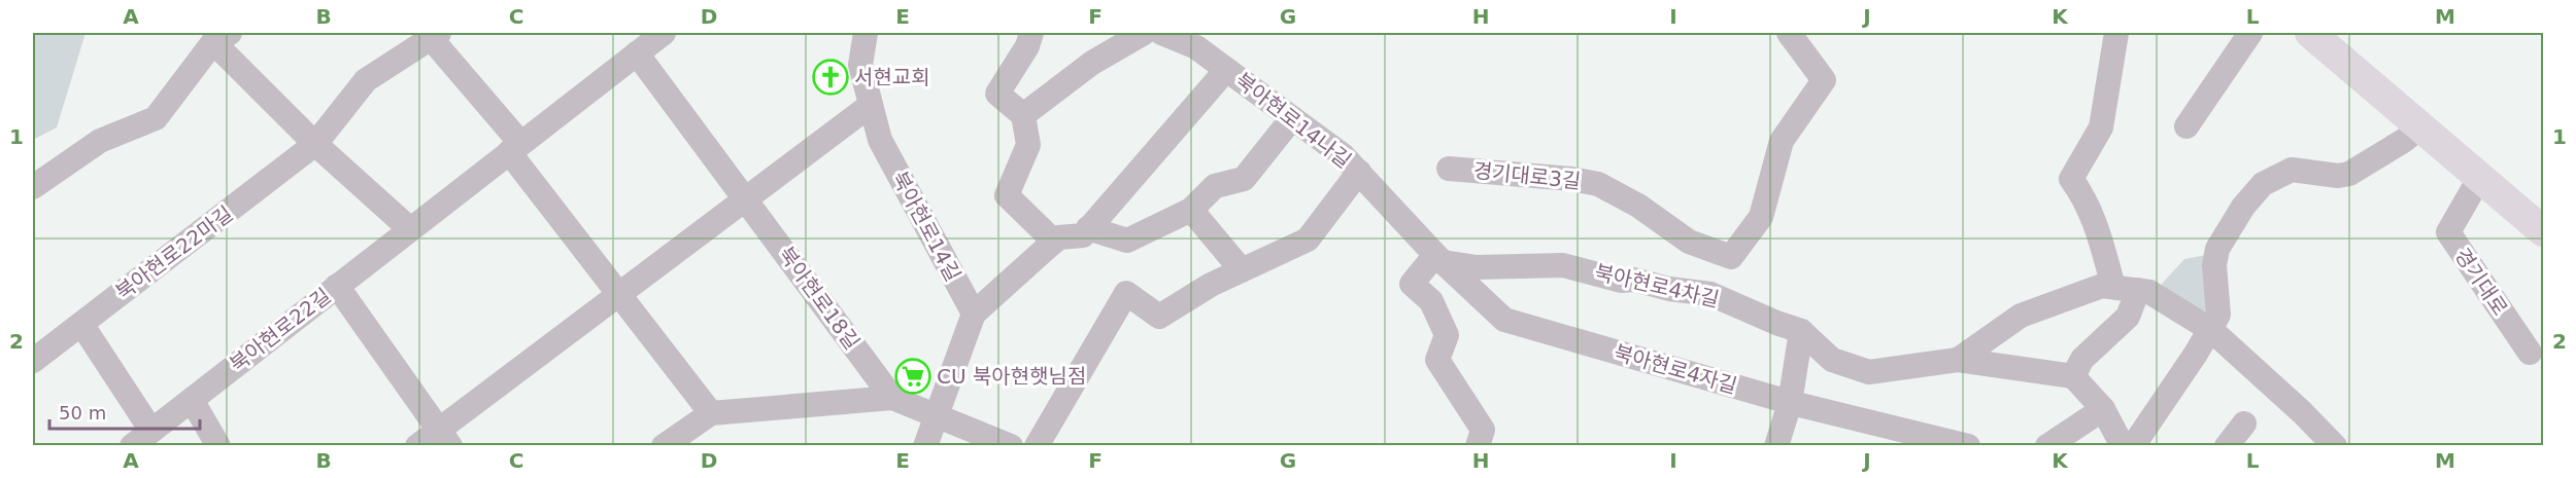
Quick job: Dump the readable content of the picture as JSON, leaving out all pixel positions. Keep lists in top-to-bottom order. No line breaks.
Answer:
{"streets":{"street":["북아현로14나길","경기대로3길","북아현로14길","북아현로22마길","경기대로","북아현로4차길","북아현로18길","북아현로22길","북아현로4자길"]},"crossings":[["북아현로14나길","북아현로4차길"],["북아현로14나길","북아현로4자길"],["북아현로22마길","북아현로22길"],["북아현로18길","북아현로22길"]],"places":{"church":["서현교회"],"supermarket":["CU 북아현햇님점"]},"scale_bar":"50 m","grid":{"columns":["A","B","C","D","E","F","G","H","I","J","K","L","M"],"rows":["1","2"]}}
